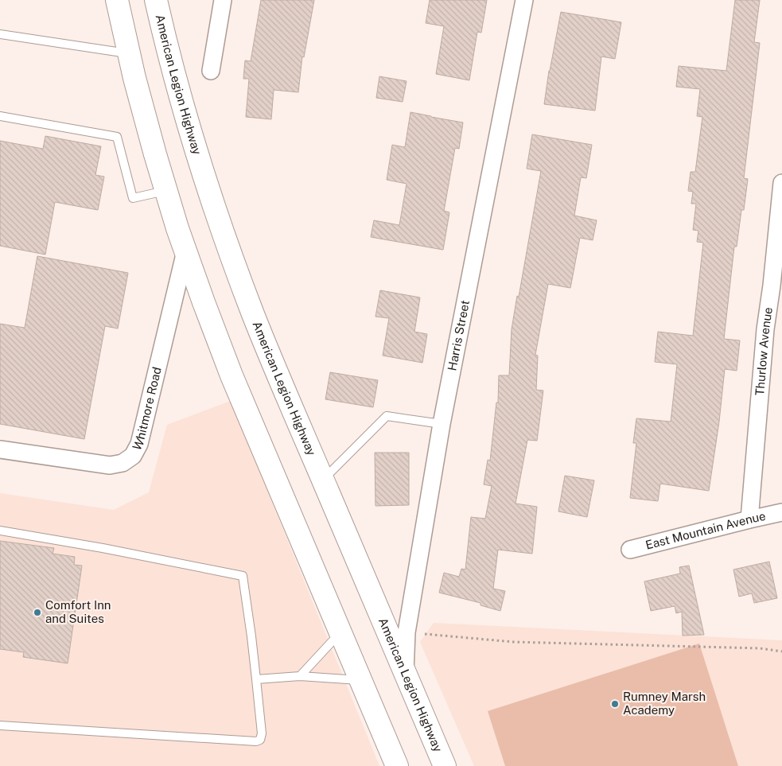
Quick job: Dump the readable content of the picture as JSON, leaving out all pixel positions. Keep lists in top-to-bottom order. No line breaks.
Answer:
{"streets":{"highway":["American Legion Highway"],"street":["Harris Street","Thurlow Avenue","Whitmore Road","East Mountain Avenue"]},"crossings":[["American Legion Highway","Harris Street"],["Thurlow Avenue","East Mountain Avenue"]],"places":["Comfort Inn and Suites","Rumney Marsh Academy"]}
